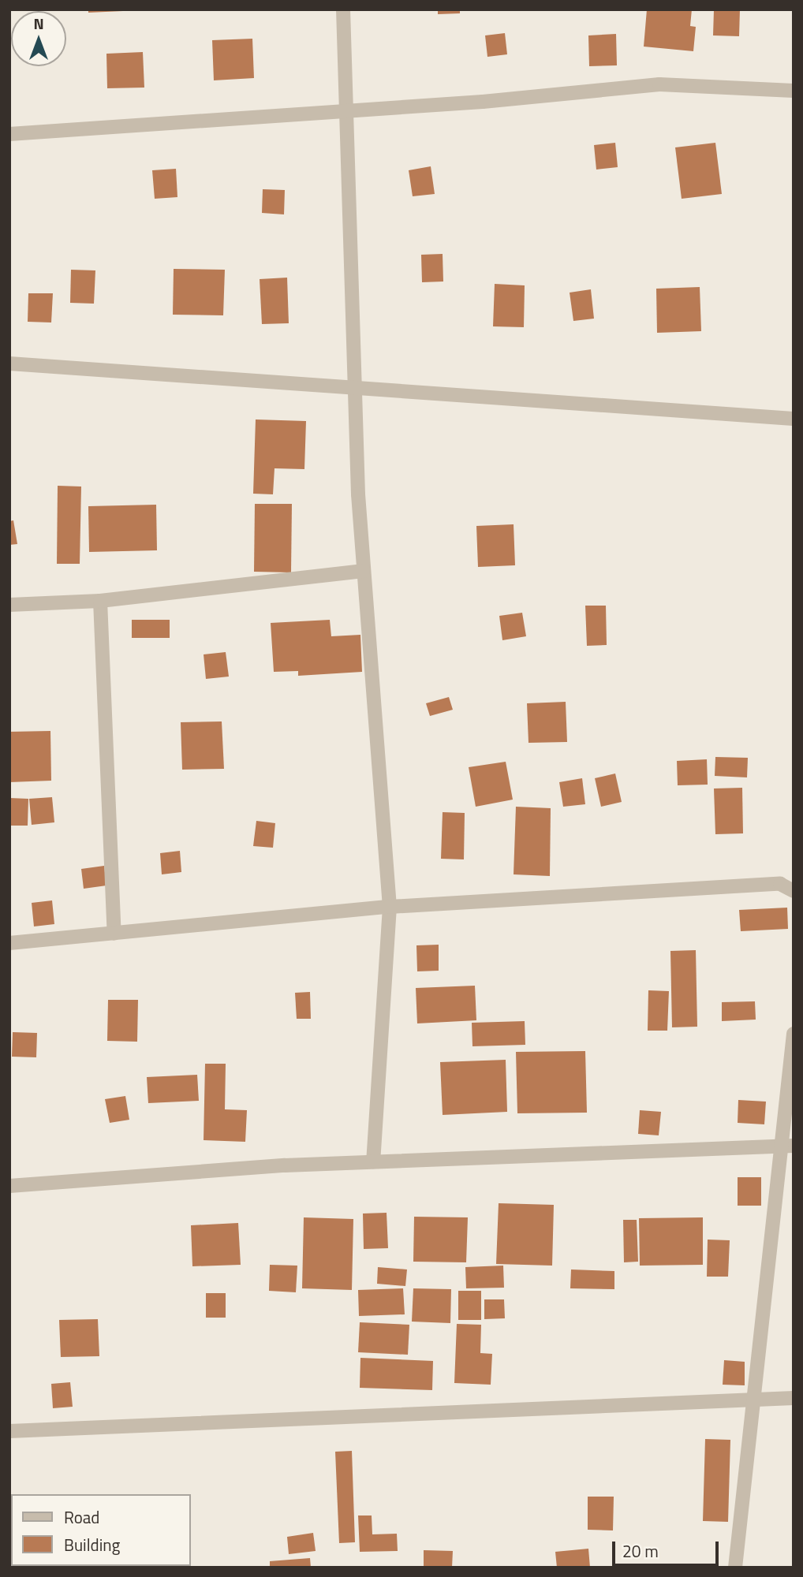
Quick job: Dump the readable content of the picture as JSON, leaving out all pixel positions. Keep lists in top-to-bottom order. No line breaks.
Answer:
{"legend":["Road","Building"],"scale_bar":"20 m","north":"top"}
